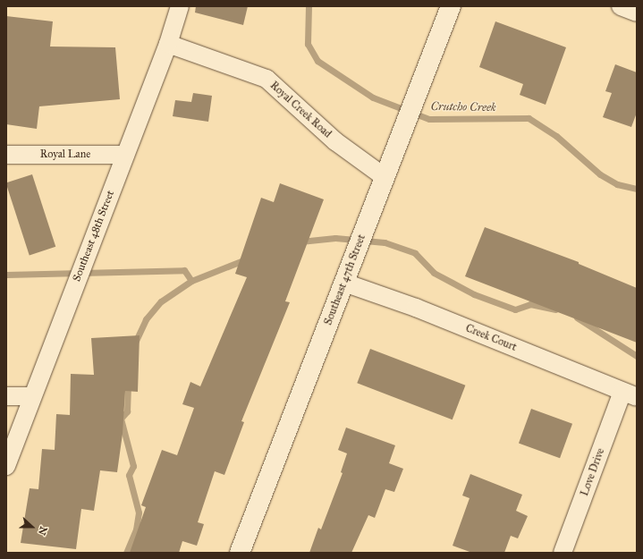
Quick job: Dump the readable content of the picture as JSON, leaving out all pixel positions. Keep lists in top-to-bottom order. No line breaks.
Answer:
{"streets":{"street":["Royal Creek Road","Royal Lane","Southeast 48th Street","Southeast 47th Street","Creek Court","Love Drive"]},"crossings":[["Royal Creek Road","Southeast 48th Street"],["Royal Creek Road","Southeast 47th Street"],["Royal Lane","Southeast 48th Street"],["Southeast 47th Street","Creek Court"],["Creek Court","Love Drive"]],"water":["Crutcho Creek"],"north":"right"}
